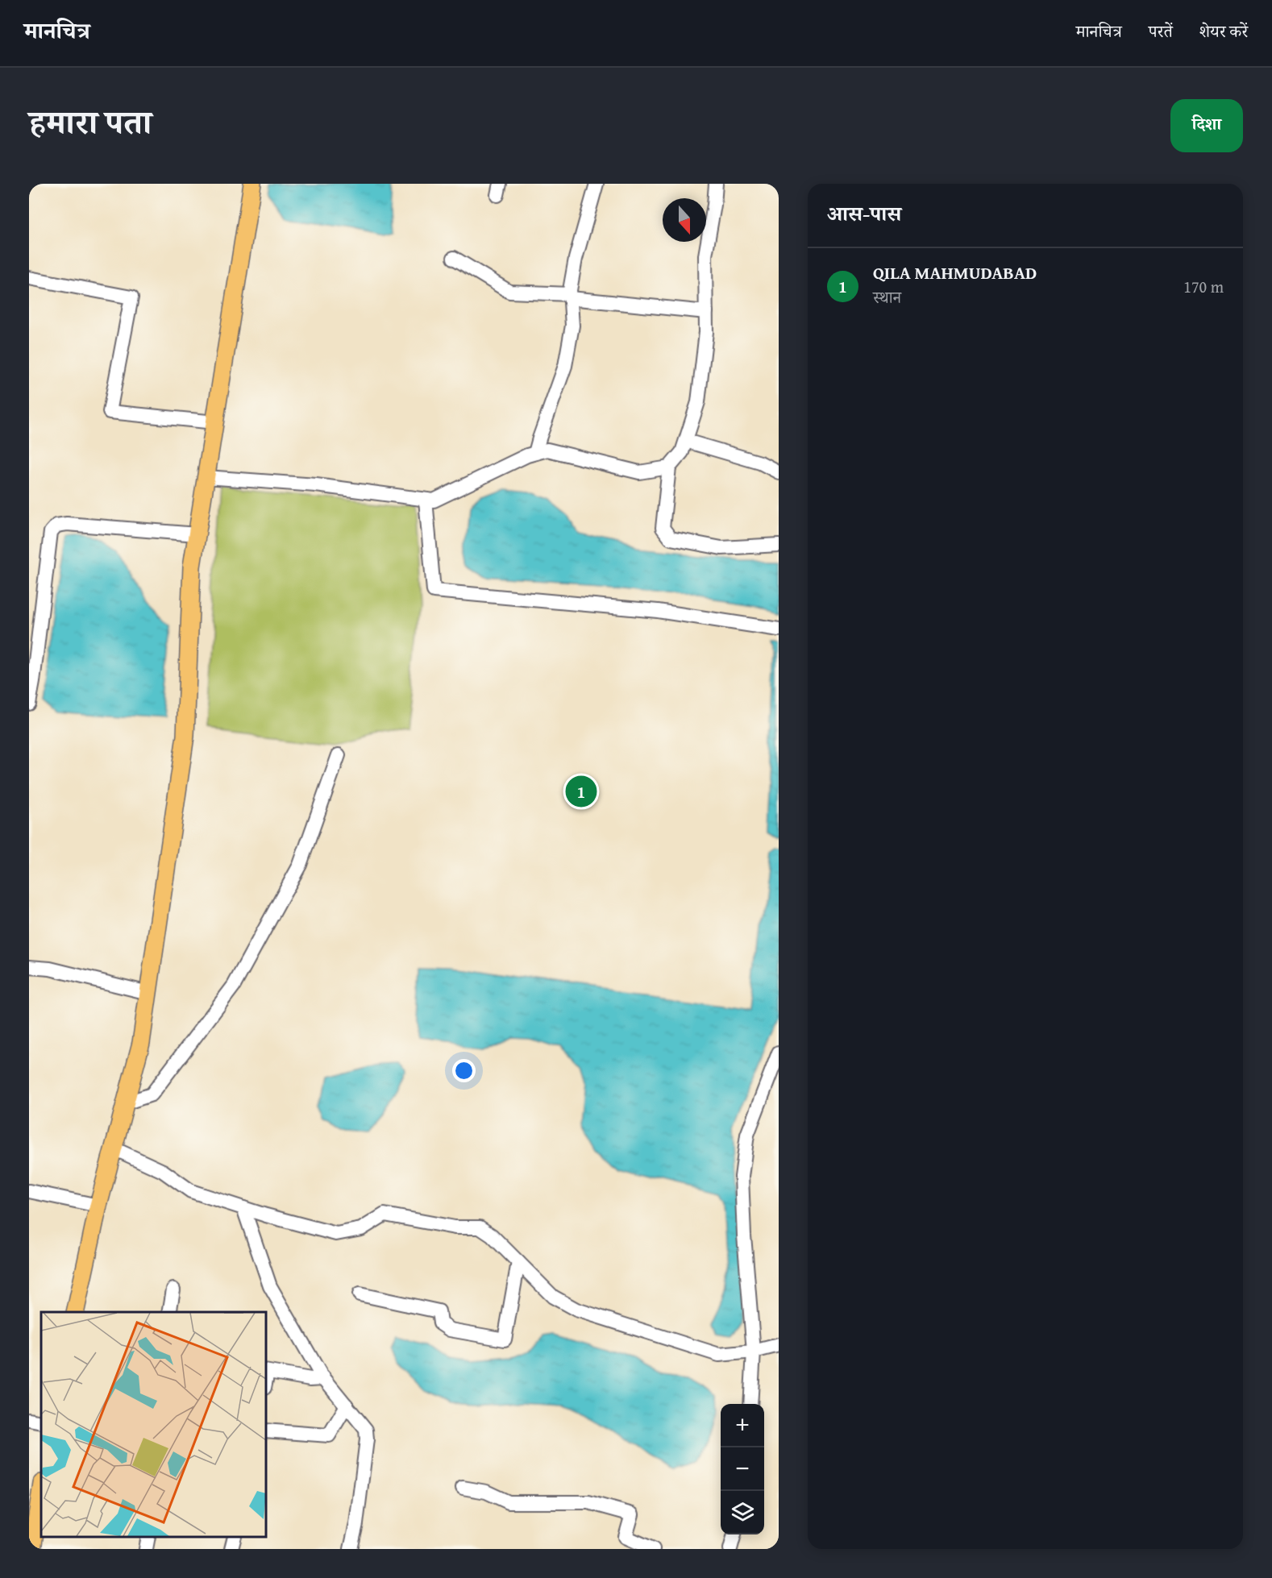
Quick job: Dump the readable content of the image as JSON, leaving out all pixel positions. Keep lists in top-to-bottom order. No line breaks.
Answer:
{"north":"bottom","page":{"header":"मानचित्र","nav":["मानचित्र","परतें","शेयर करें"],"title":"हमारा पता","buttons":"दिशा","heading":"आस-पास","list":[{"mark":"1","name":"QILA MAHMUDABAD","note":"स्थान","value":"170 m"}],"pins":"1","map_buttons":["+","−"]}}
